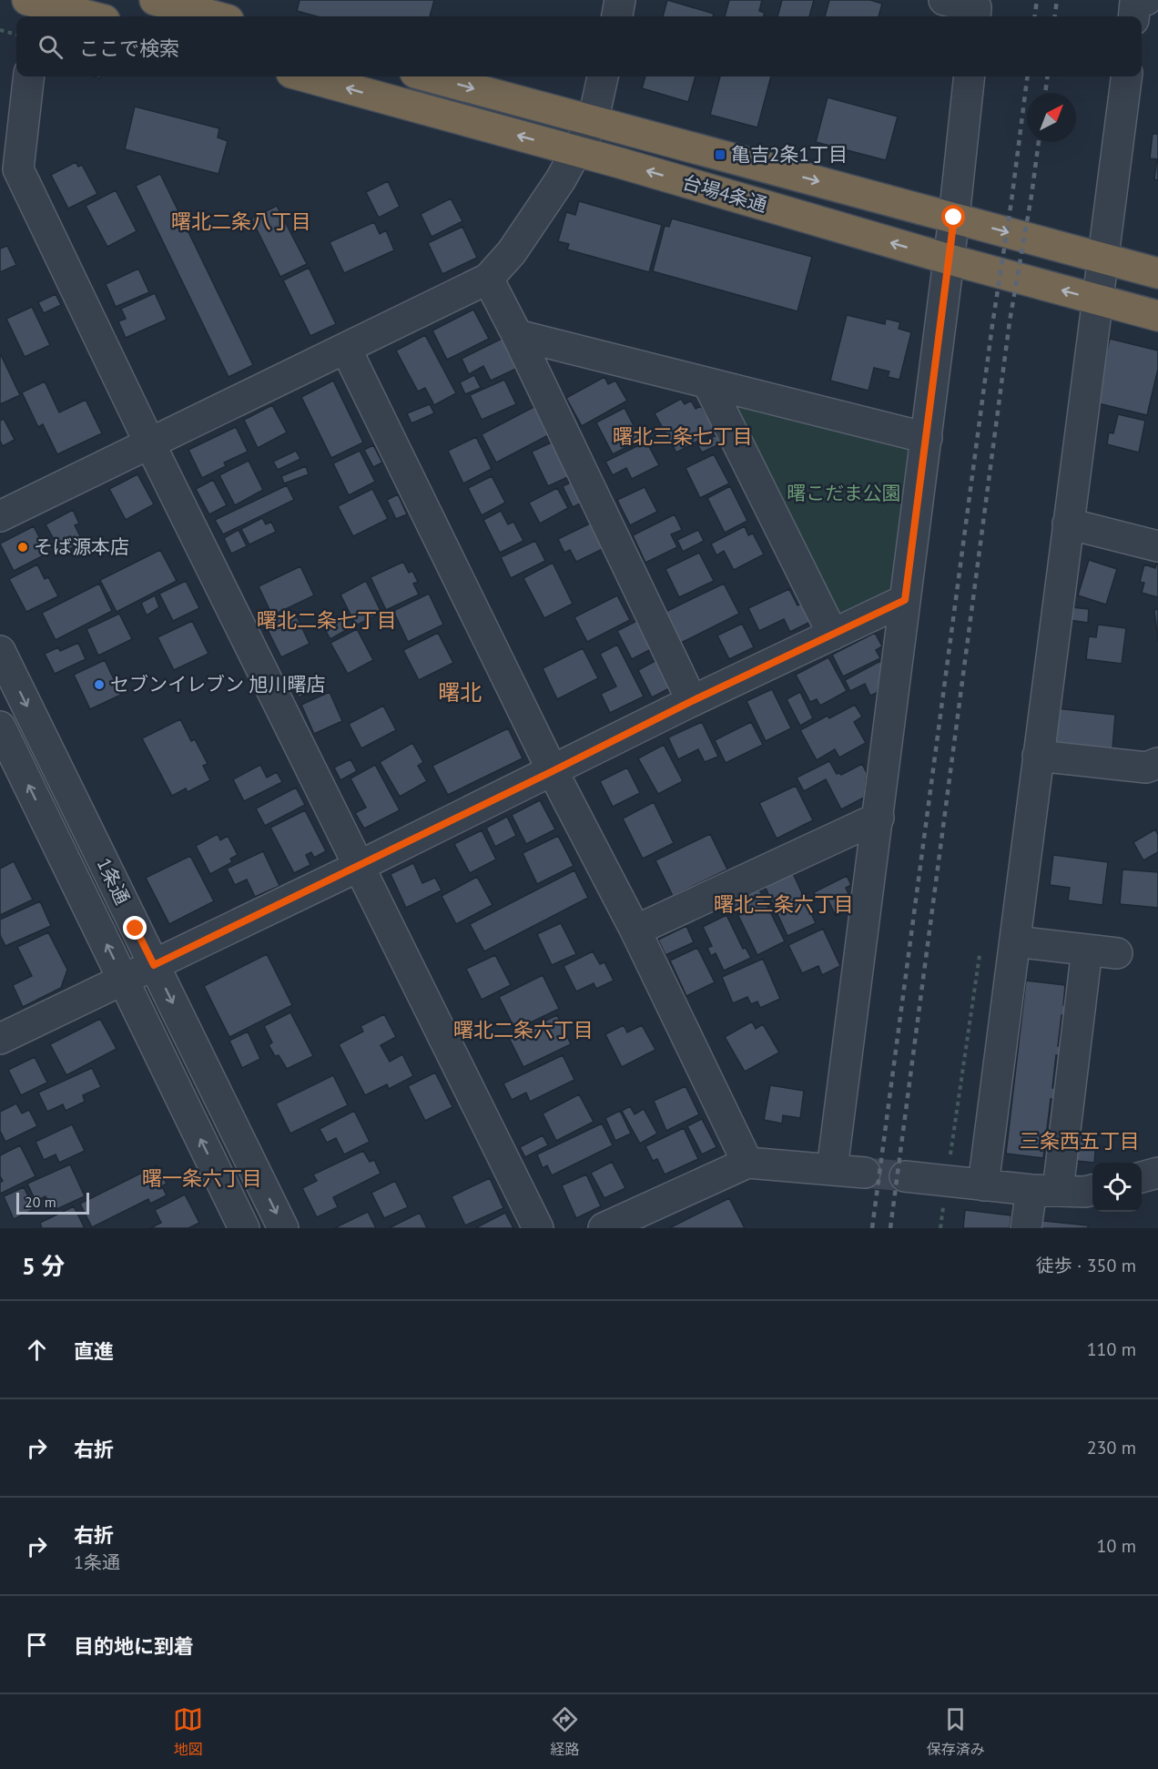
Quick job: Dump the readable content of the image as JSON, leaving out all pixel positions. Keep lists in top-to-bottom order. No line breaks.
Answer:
{"streets":{"highway":["台場4条通"],"street":["1条通"]},"districts":["曙北二条八丁目","曙北三条七丁目","曙北二条七丁目","曙北","曙北三条六丁目","曙北二条六丁目","三条西五丁目","曙一条六丁目"],"parks":["曙こだま公園"],"places":{"transit":["亀吉2条1丁目"],"other":["そば源本店","セブンイレブン 旭川曙店"]},"scale_bar":"20 m","north":"top right","page":{"search":"ここで検索","scale":"20 m","heading":["5 分","徒歩 · 350 m"],"list":[["直進","110 m"],["右折","230 m"],["右折","1条通","10 m"],"目的地に到着"],"nav":["地図","経路","保存済み"]}}
